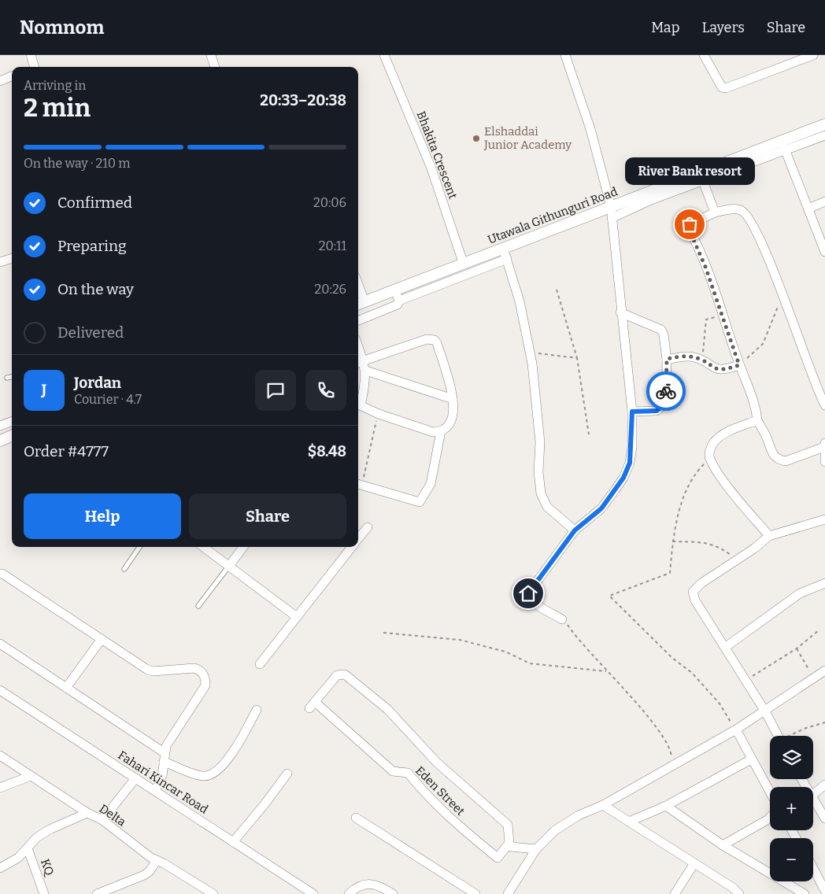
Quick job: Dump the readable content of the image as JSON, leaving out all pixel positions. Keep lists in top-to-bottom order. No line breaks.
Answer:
{"streets":{"street":["Bhakita Crescent","Utawala Githunguri Road","Fahari Kincar Road","Eden Street","Delta","KQ"]},"crossings":[["Bhakita Crescent","Utawala Githunguri Road"]],"places":["Elshaddai Junior Academy","River Bank resort"],"page":{"header":"Nomnom","nav":["Map","Layers","Share"],"heading":["2 min","Arriving in","20:33–20:38"],"panel":["Jordan","Courier · 4.7","Order #4777","$8.48"],"bar":"On the way · 210 m","bubble":"River Bank resort","list":[["Confirmed","20:06"],["Preparing","20:11"],["On the way","20:26"],"Delivered"],"round":"J","buttons":["Help","Share"],"map_buttons":["+","−"]}}
